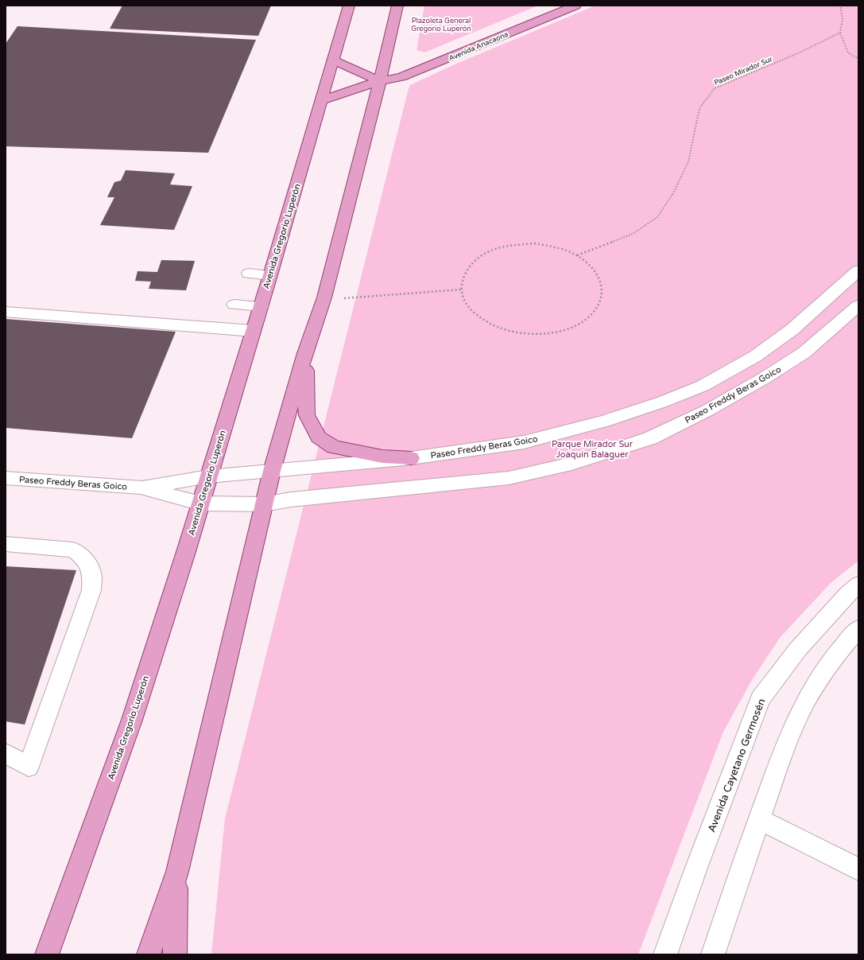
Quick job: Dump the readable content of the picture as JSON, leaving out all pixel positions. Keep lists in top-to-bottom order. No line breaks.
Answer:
{"streets":{"main road":["Avenida Anacaona","Avenida Gregorio Luperón"],"street":["Paseo Freddy Beras Goico","Avenida Cayetano Germosén"],"path":["Paseo Mirador Sur"]},"crossings":[["Avenida Anacaona","Avenida Gregorio Luperón"],["Avenida Gregorio Luperón","Paseo Freddy Beras Goico"]],"parks":["Plazoleta General Gregorio Luperón","Parque Mirador Sur Joaquín Balaguer"]}
